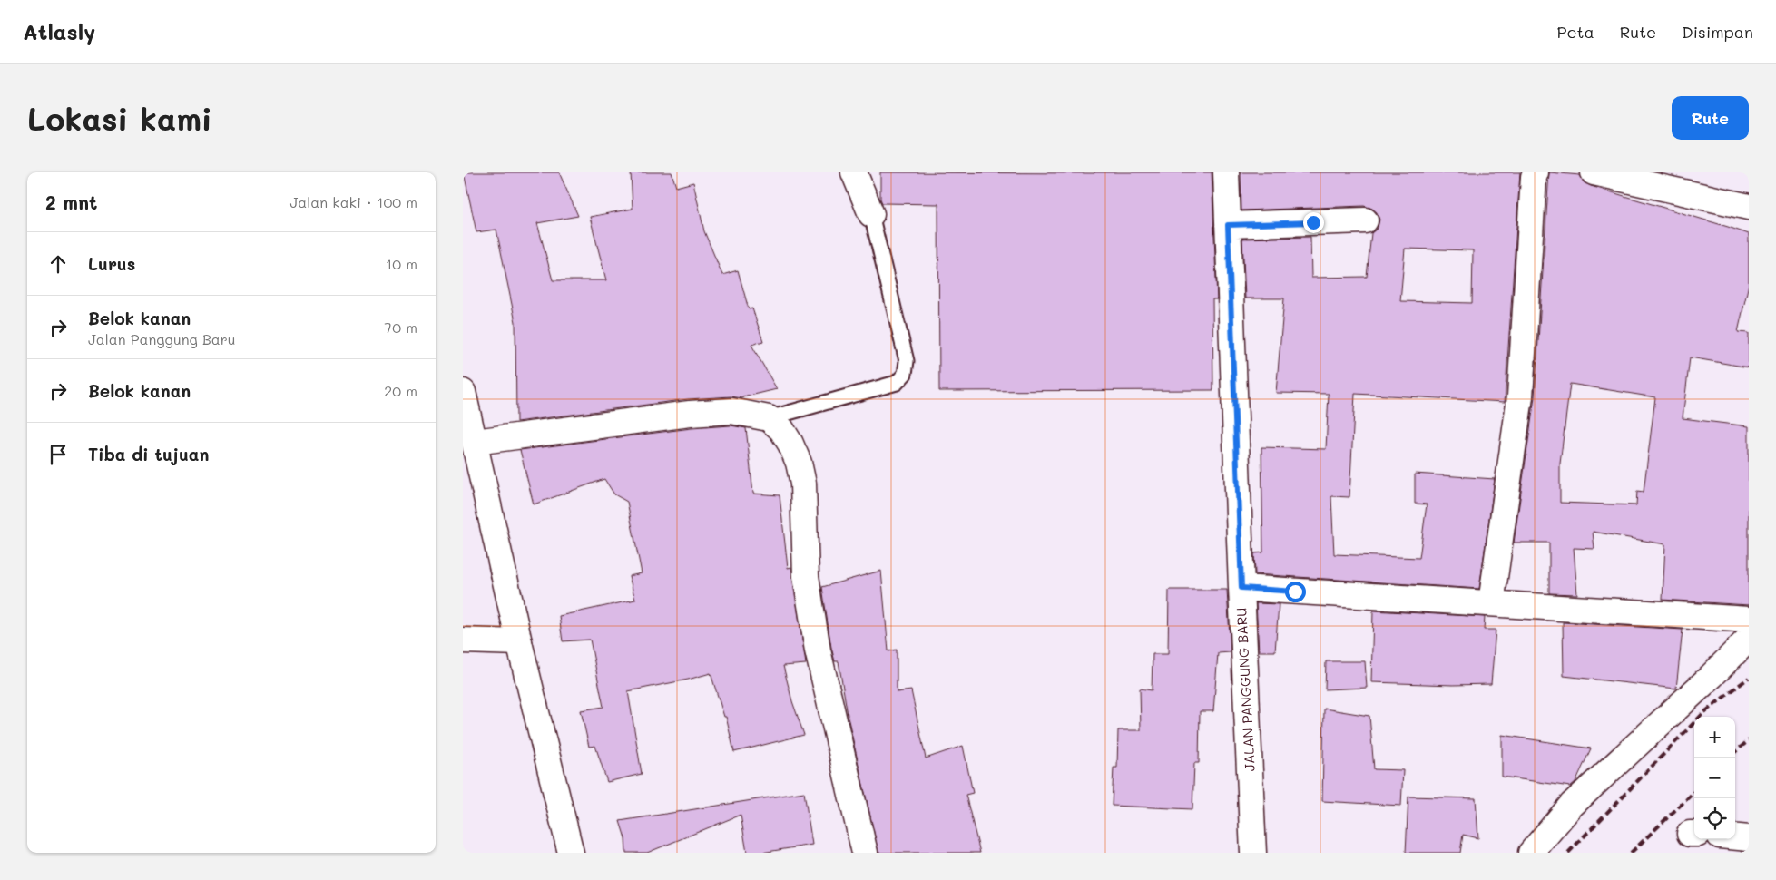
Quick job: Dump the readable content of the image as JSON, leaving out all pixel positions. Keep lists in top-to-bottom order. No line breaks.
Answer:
{"streets":{"street":["JALAN PANGGUNG BARU"]},"page":{"header":"Atlasly","nav":["Peta","Rute","Disimpan"],"buttons":"Rute","title":"Lokasi kami","heading":["2 mnt","Jalan kaki · 100 m"],"list":[["Lurus","10 m"],["Belok kanan","Jalan Panggung Baru","70 m"],["Belok kanan","20 m"],"Tiba di tujuan"],"map_buttons":["+","−"]}}
